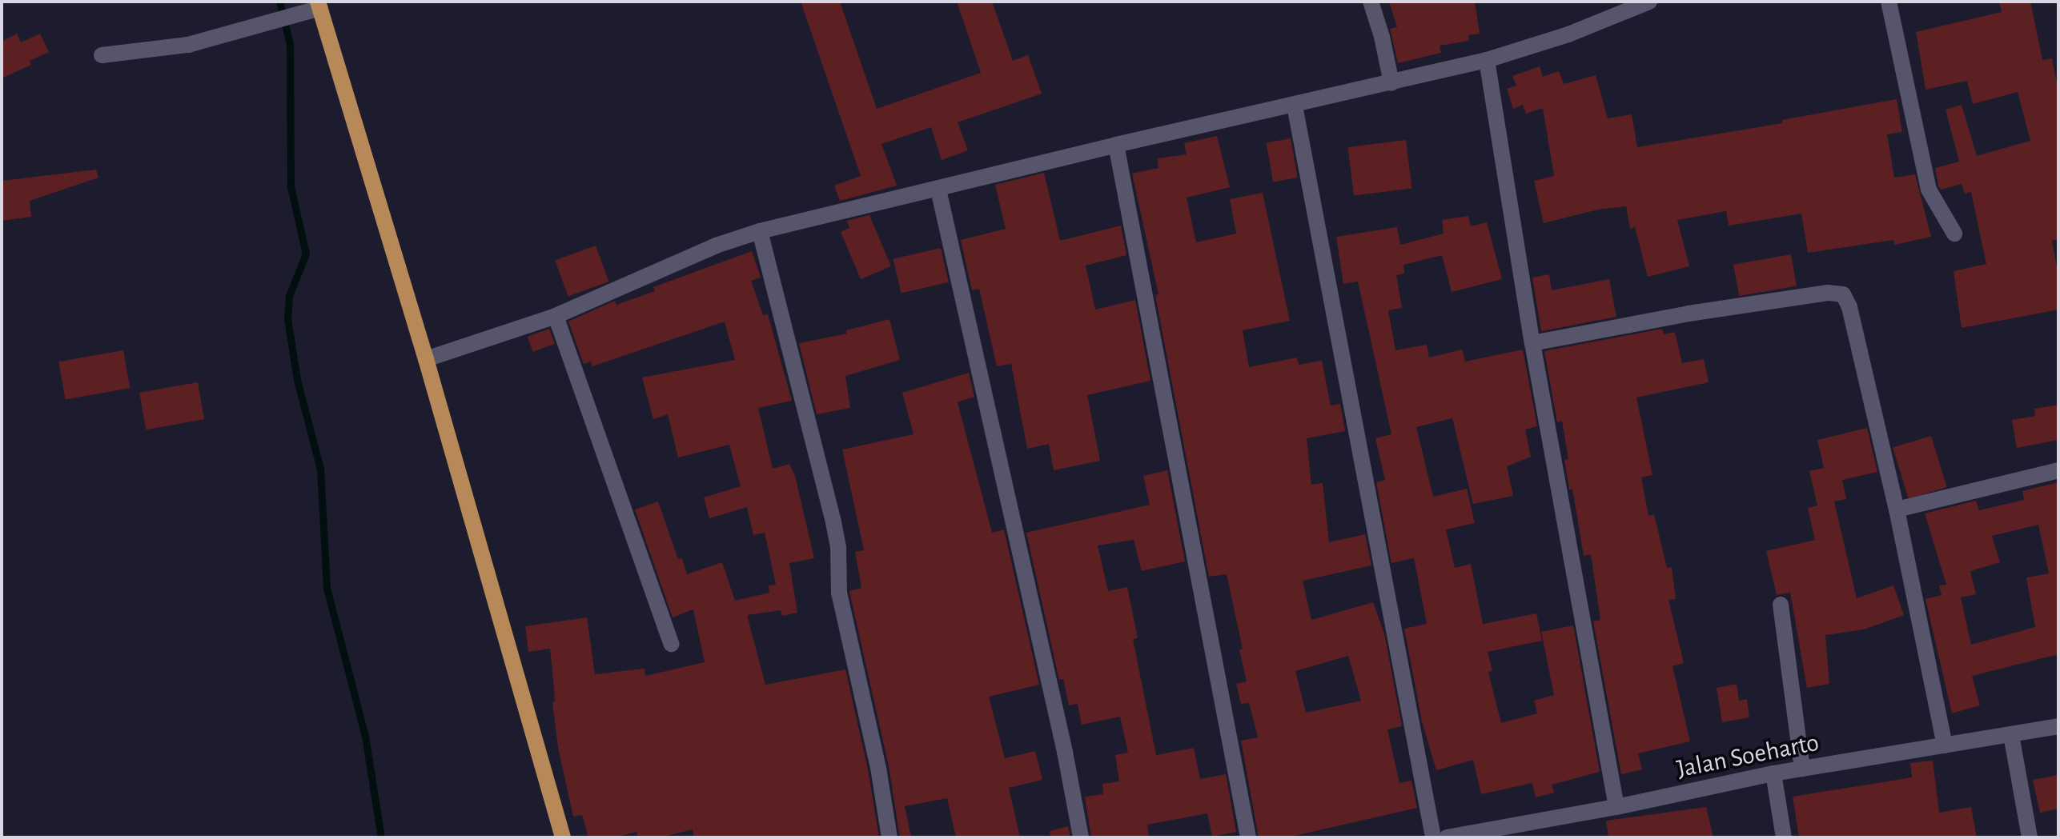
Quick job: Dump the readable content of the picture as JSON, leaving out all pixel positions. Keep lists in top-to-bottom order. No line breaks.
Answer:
{"streets":{"street":["Jalan Soeharto"]}}
